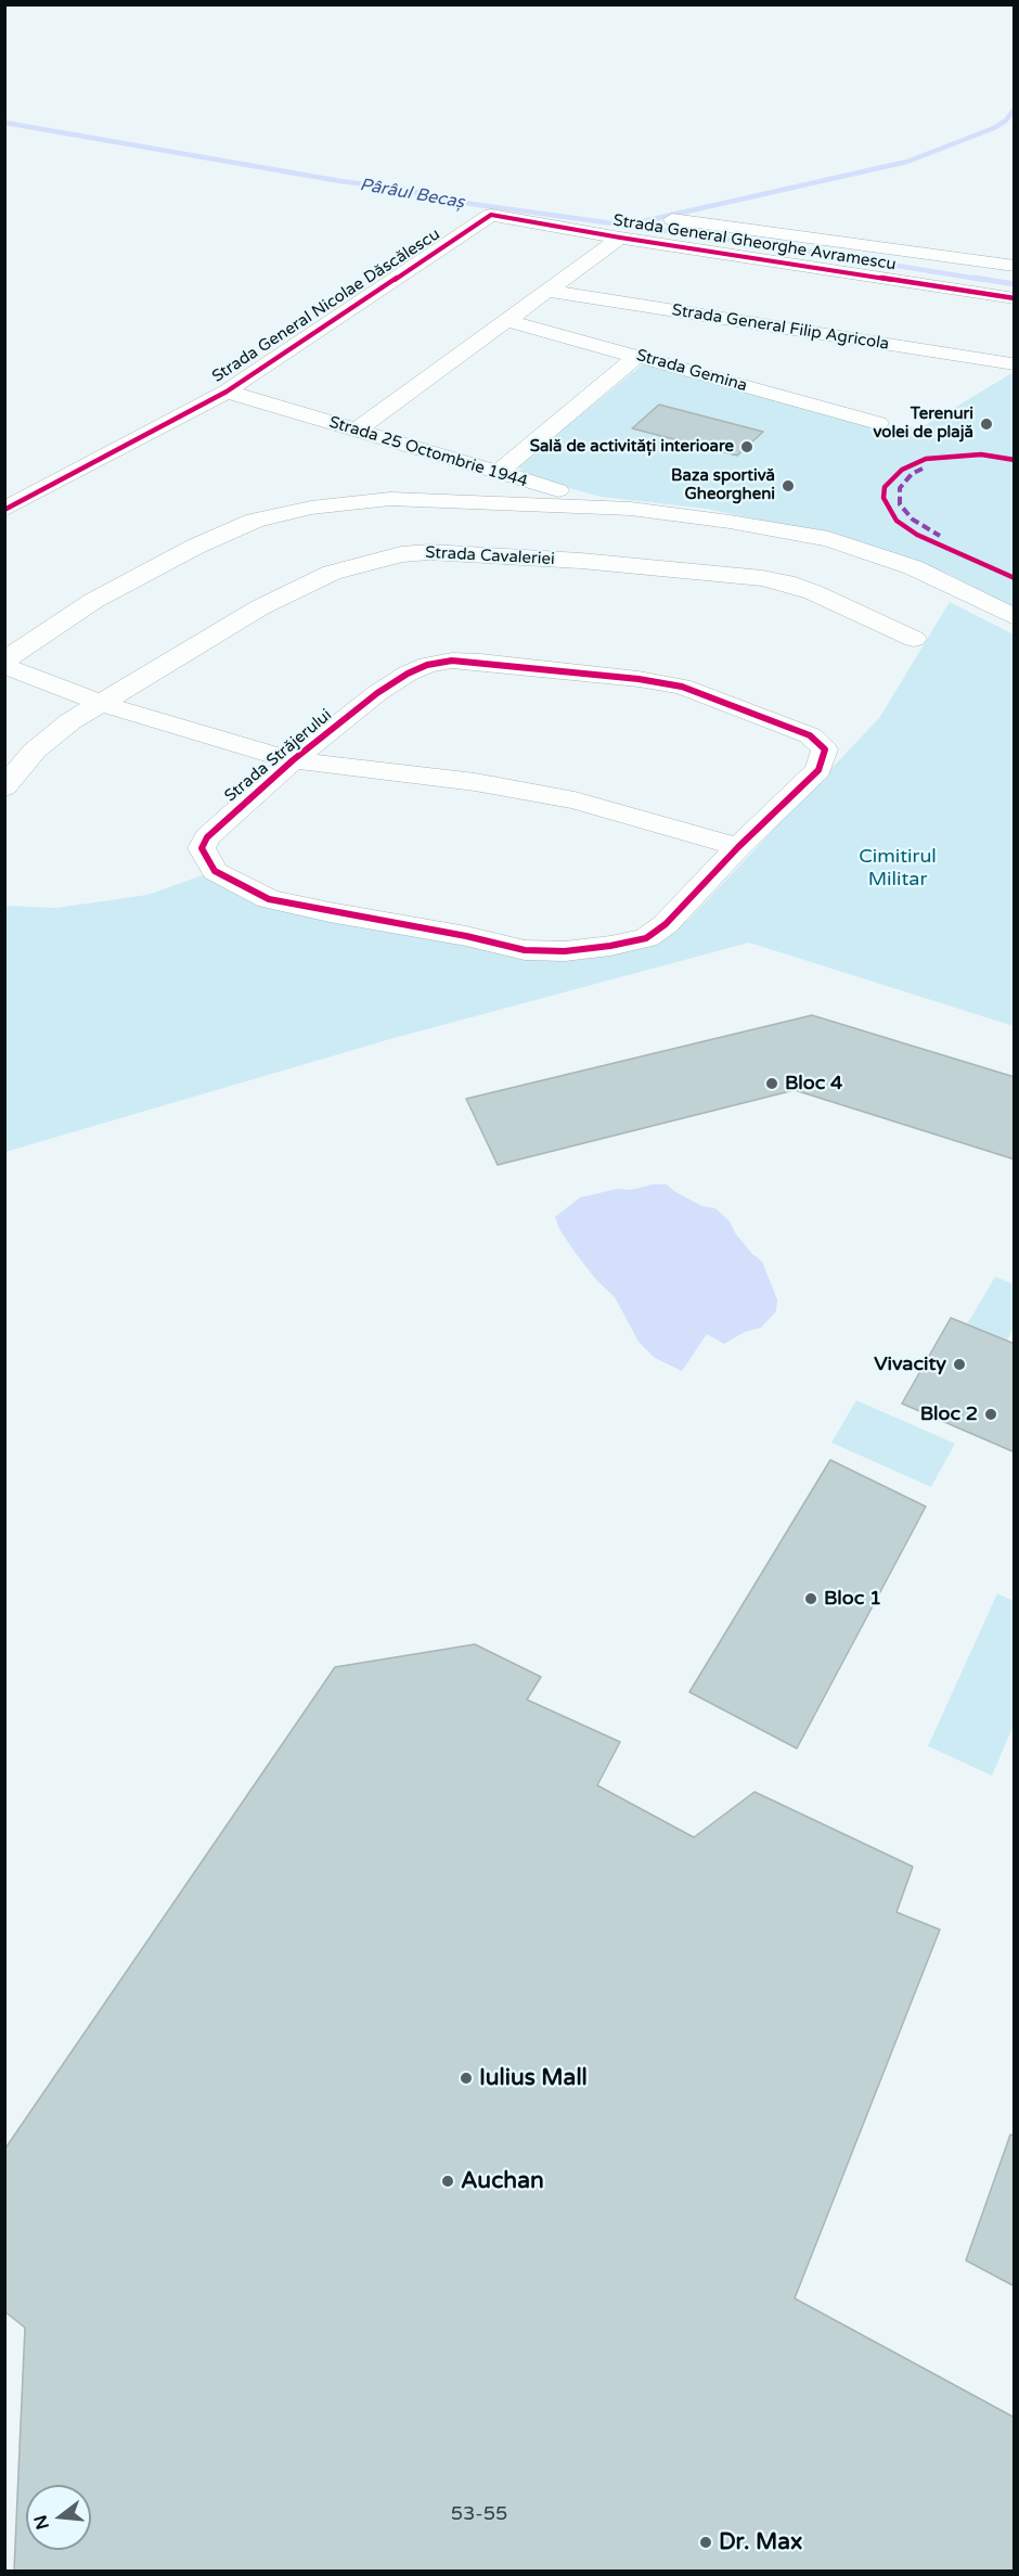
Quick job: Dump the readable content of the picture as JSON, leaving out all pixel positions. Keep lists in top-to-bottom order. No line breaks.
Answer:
{"streets":{"street":["Strada General Gheorghe Avramescu","Strada General Nicolae Dăscălescu","Strada General Filip Agricola","Strada Gemina","Strada 25 Octombrie 1944","Strada Cavaleriei","Strada Străjerului"]},"crossings":[["Strada General Gheorghe Avramescu","Strada General Nicolae Dăscălescu"],["Strada General Nicolae Dăscălescu","Strada 25 Octombrie 1944"]],"water":["Pârâul Becaș"],"parks":["Cimitirul Militar"],"places":["Terenuri volei de plajă","Sală de activități interioare","Baza sportivă Gheorgheni","Bloc 4","Vivacity","Bloc 2","Bloc 1","Iulius Mall","Auchan","Dr. Max"],"house_numbers":["53-55"],"north":"left"}
